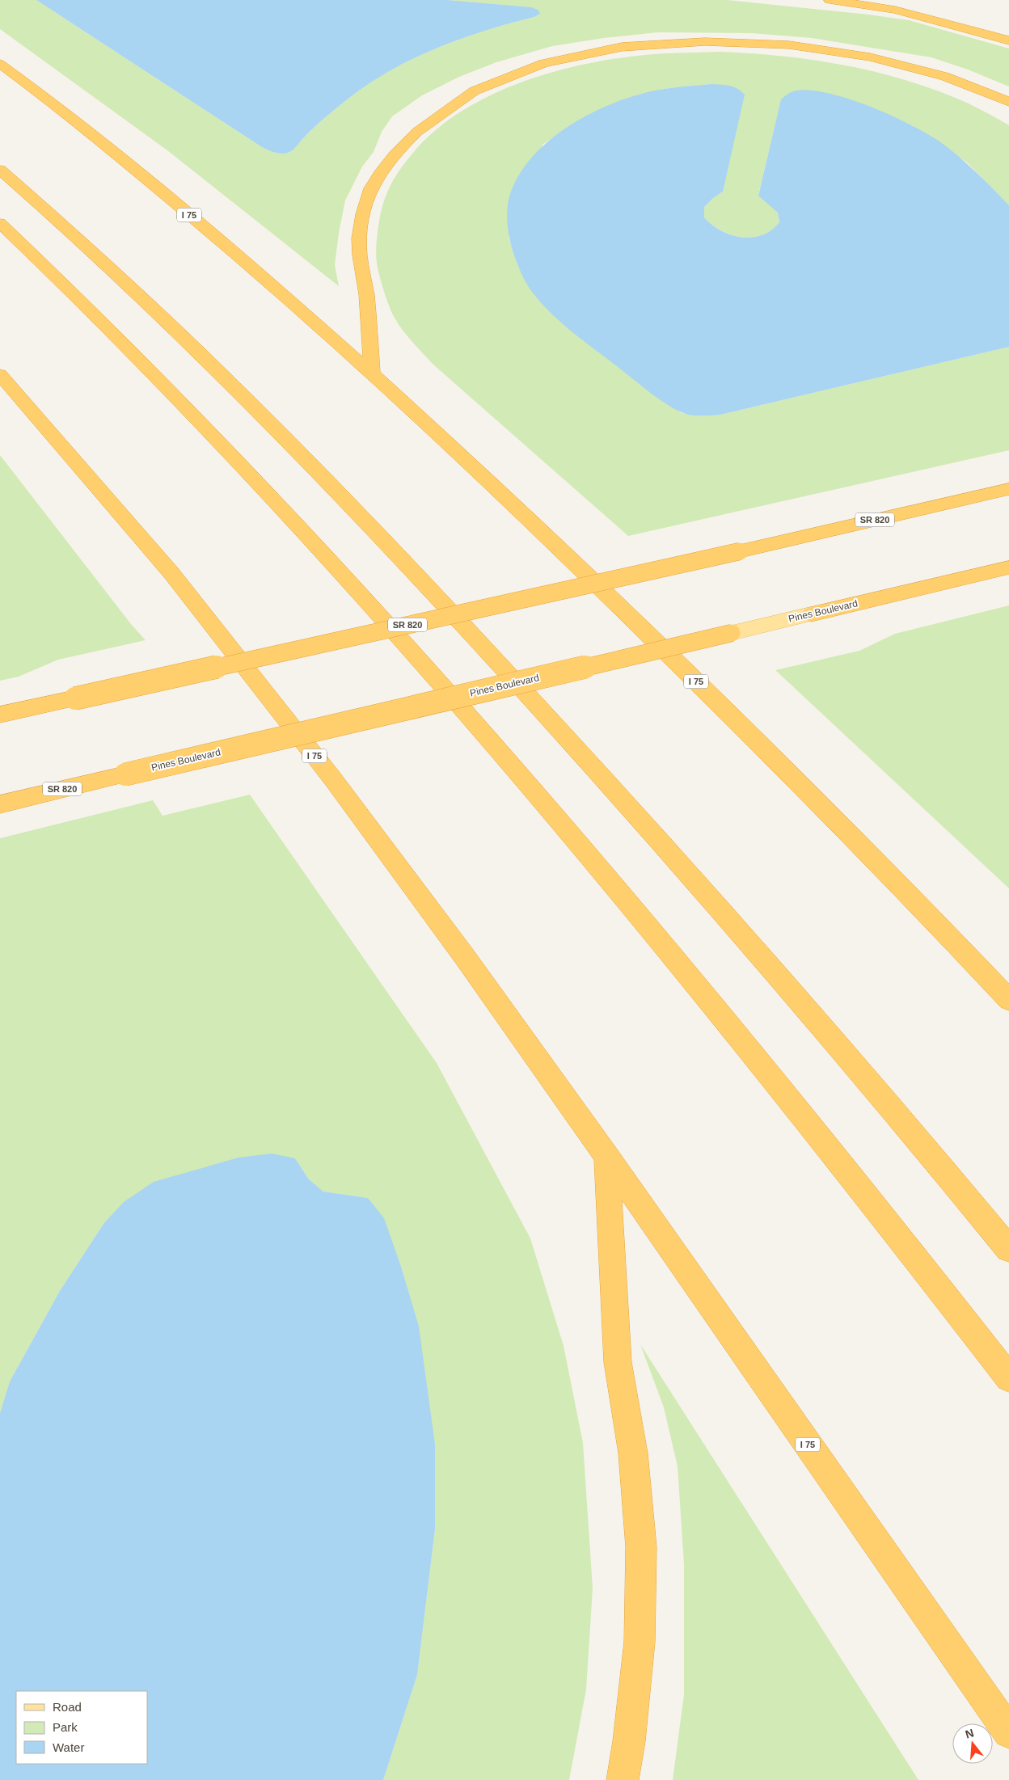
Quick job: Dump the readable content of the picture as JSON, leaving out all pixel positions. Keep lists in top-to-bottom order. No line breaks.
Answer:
{"streets":{"highway":["I 75","SR 820","Pines Boulevard"]},"legend":["Road","Park","Water"],"north":"top"}
